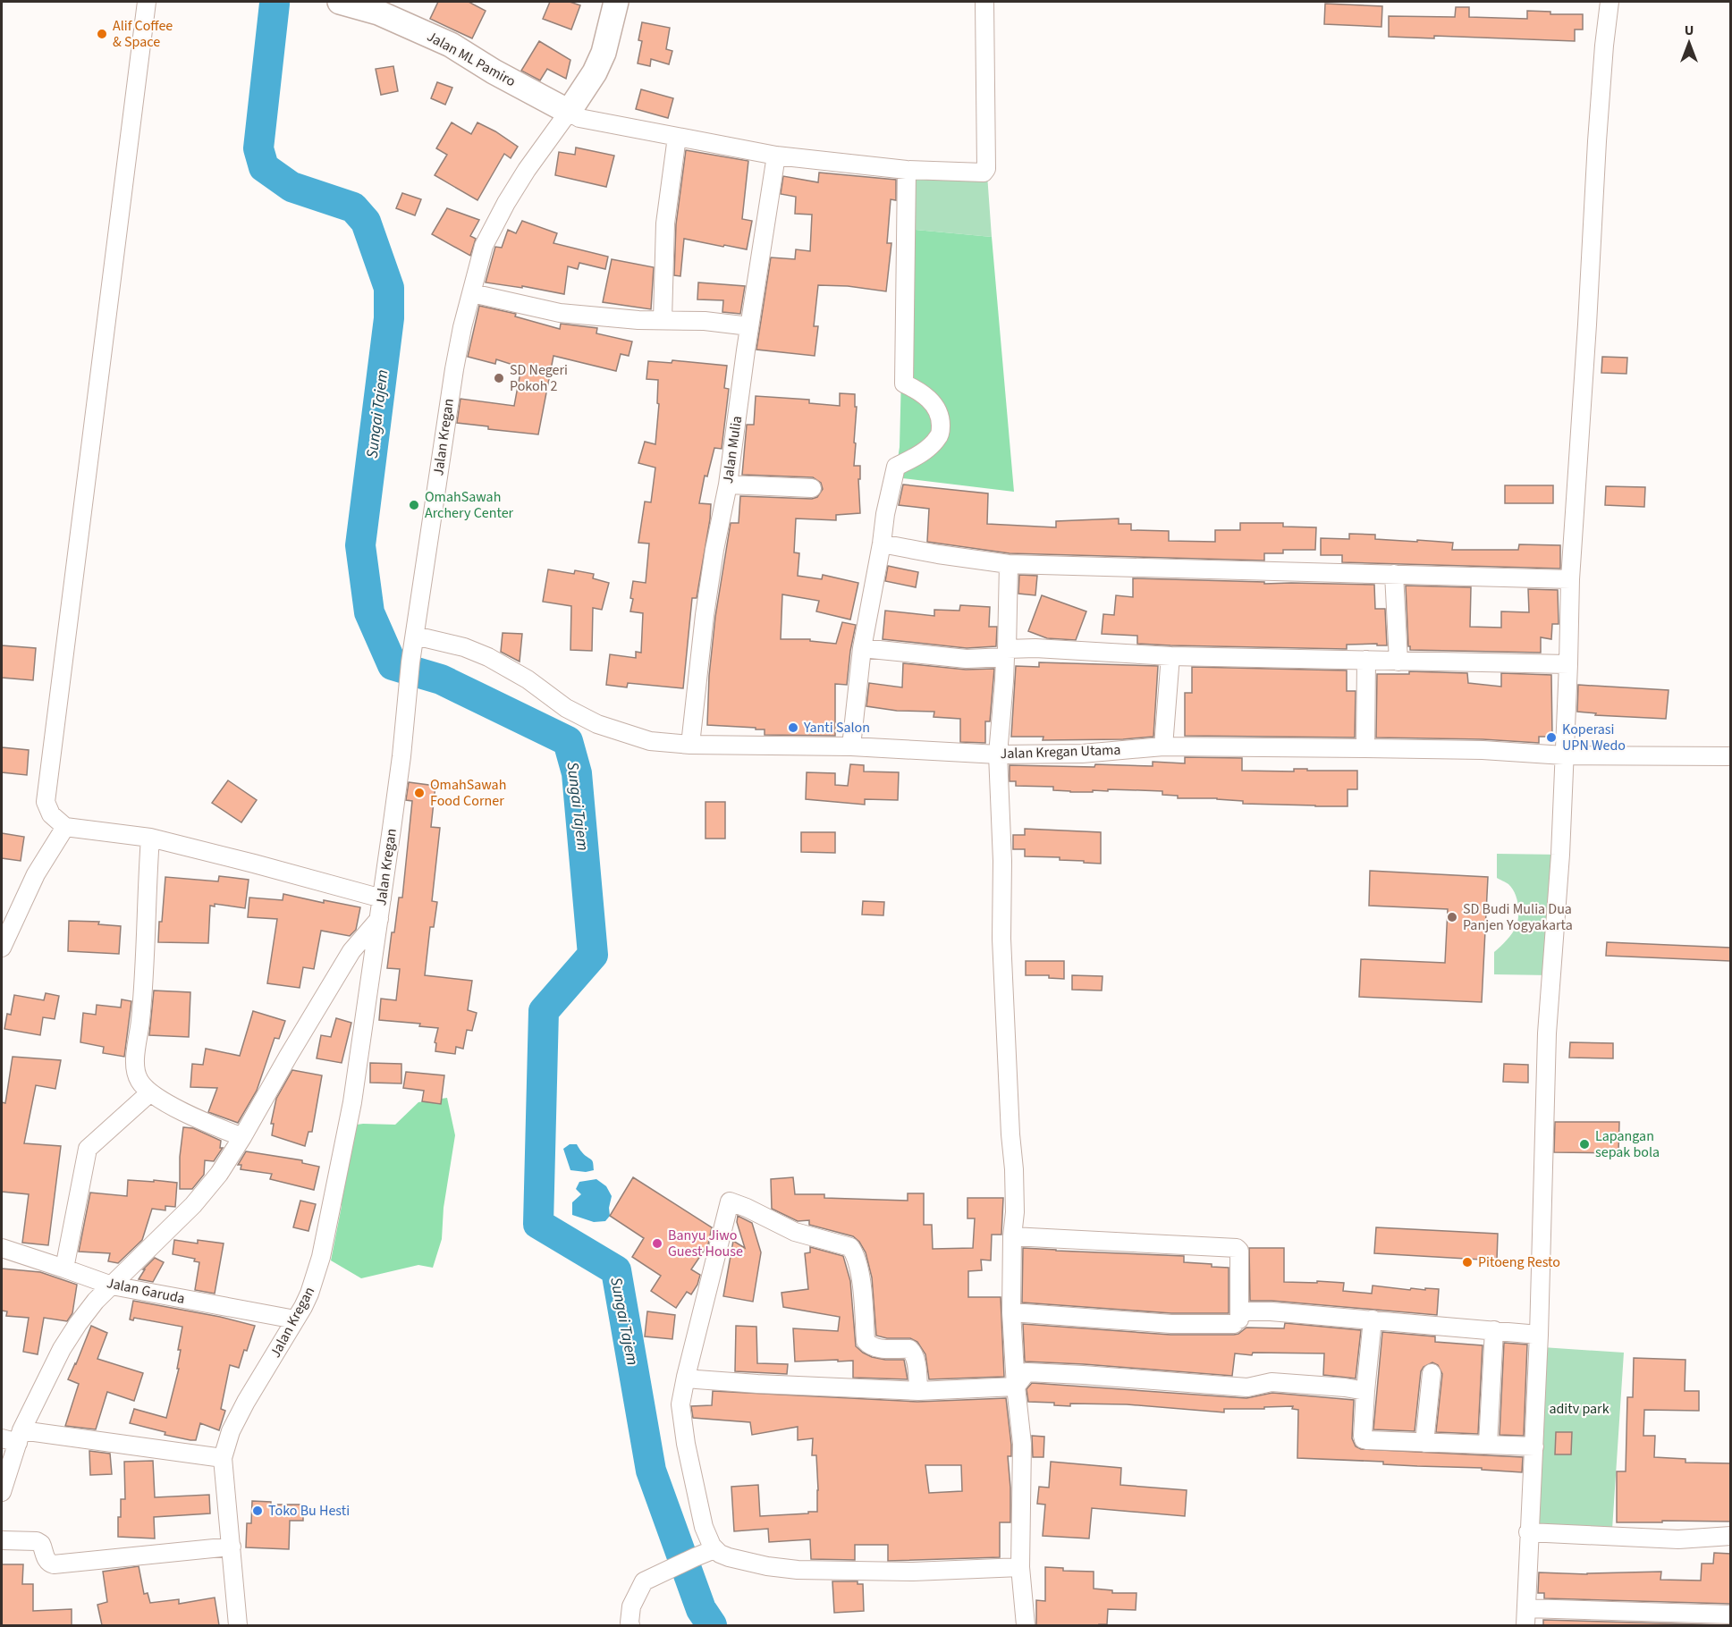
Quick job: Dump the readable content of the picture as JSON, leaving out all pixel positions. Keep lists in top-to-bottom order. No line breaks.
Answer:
{"streets":{"street":["Jalan ML Pamiro","Jalan Kregan","Jalan Mulia","Jalan Kregan Utama","Jalan Garuda"]},"crossings":[["Jalan ML Pamiro","Jalan Kregan"],["Jalan Kregan","Jalan Kregan Utama"],["Jalan Kregan","Jalan Garuda"],["Jalan Mulia","Jalan Kregan Utama"]],"water":["Sungai Tajem"],"parks":["aditv park"],"places":["Alif Coffee & Space","SD Negeri Pokoh 2","OmahSawah Archery Center","Yanti Salon","Koperasi UPN Wedo","OmahSawah Food Corner","SD Budi Mulia Dua Panjen Yogyakarta","Lapangan sepak bola","Banyu Jiwo Guest House","Pitoeng Resto","Toko Bu Hesti"],"north":"top"}
